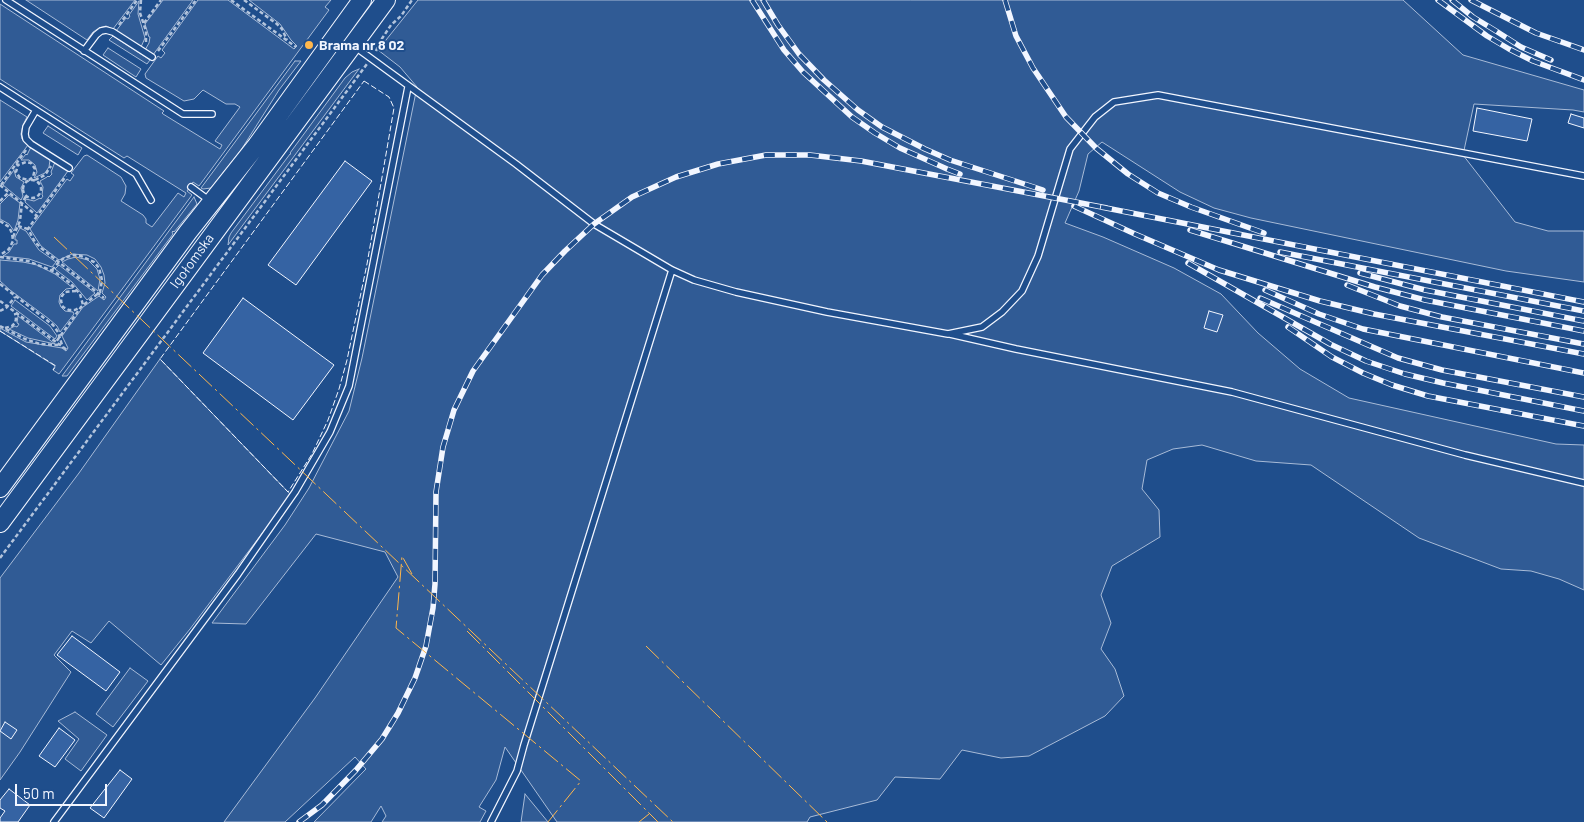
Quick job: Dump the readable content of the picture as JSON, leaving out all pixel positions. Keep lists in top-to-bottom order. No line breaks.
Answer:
{"streets":{"main road":["Igołomska"]},"places":["Brama nr 8 02"],"scale_bar":"50 m"}
